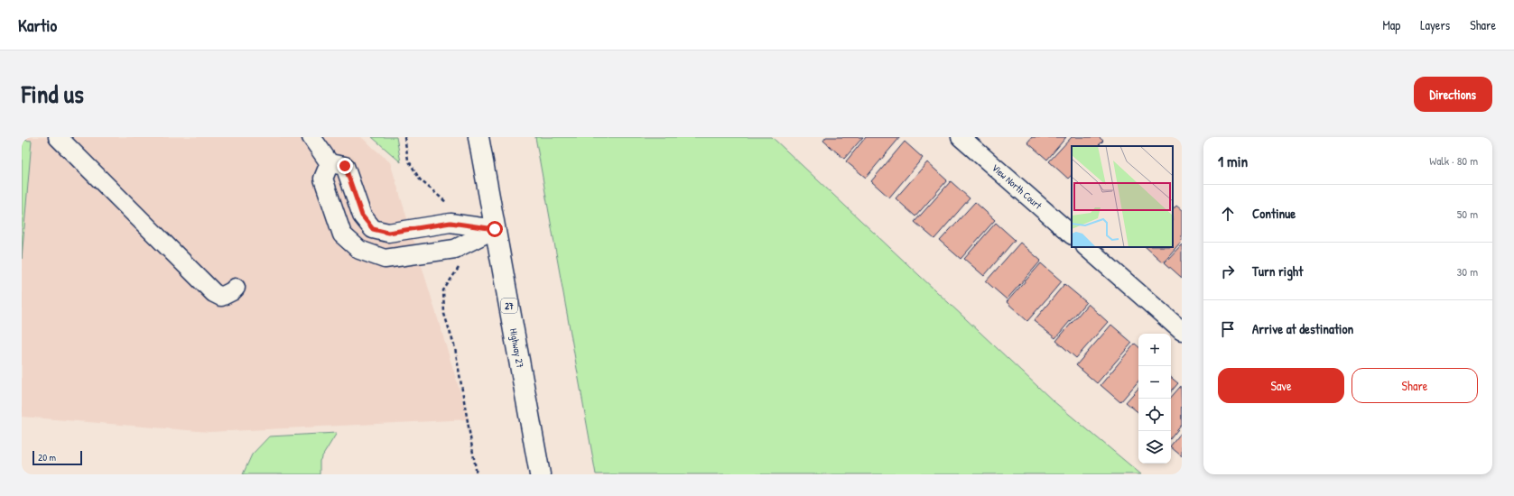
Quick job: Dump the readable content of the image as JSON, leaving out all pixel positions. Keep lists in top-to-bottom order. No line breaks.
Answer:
{"streets":{"main road":["27","Highway 27"],"street":["View North Court"]},"scale_bar":"20 m","page":{"header":"Kartio","nav":["Map","Layers","Share"],"title":"Find us","buttons":["Directions",["Save","Share"]],"heading":["1 min","Walk · 80 m"],"list":[["Continue","50 m"],["Turn right","30 m"],"Arrive at destination"],"map_buttons":["+","−"],"scale":"20 m"}}
